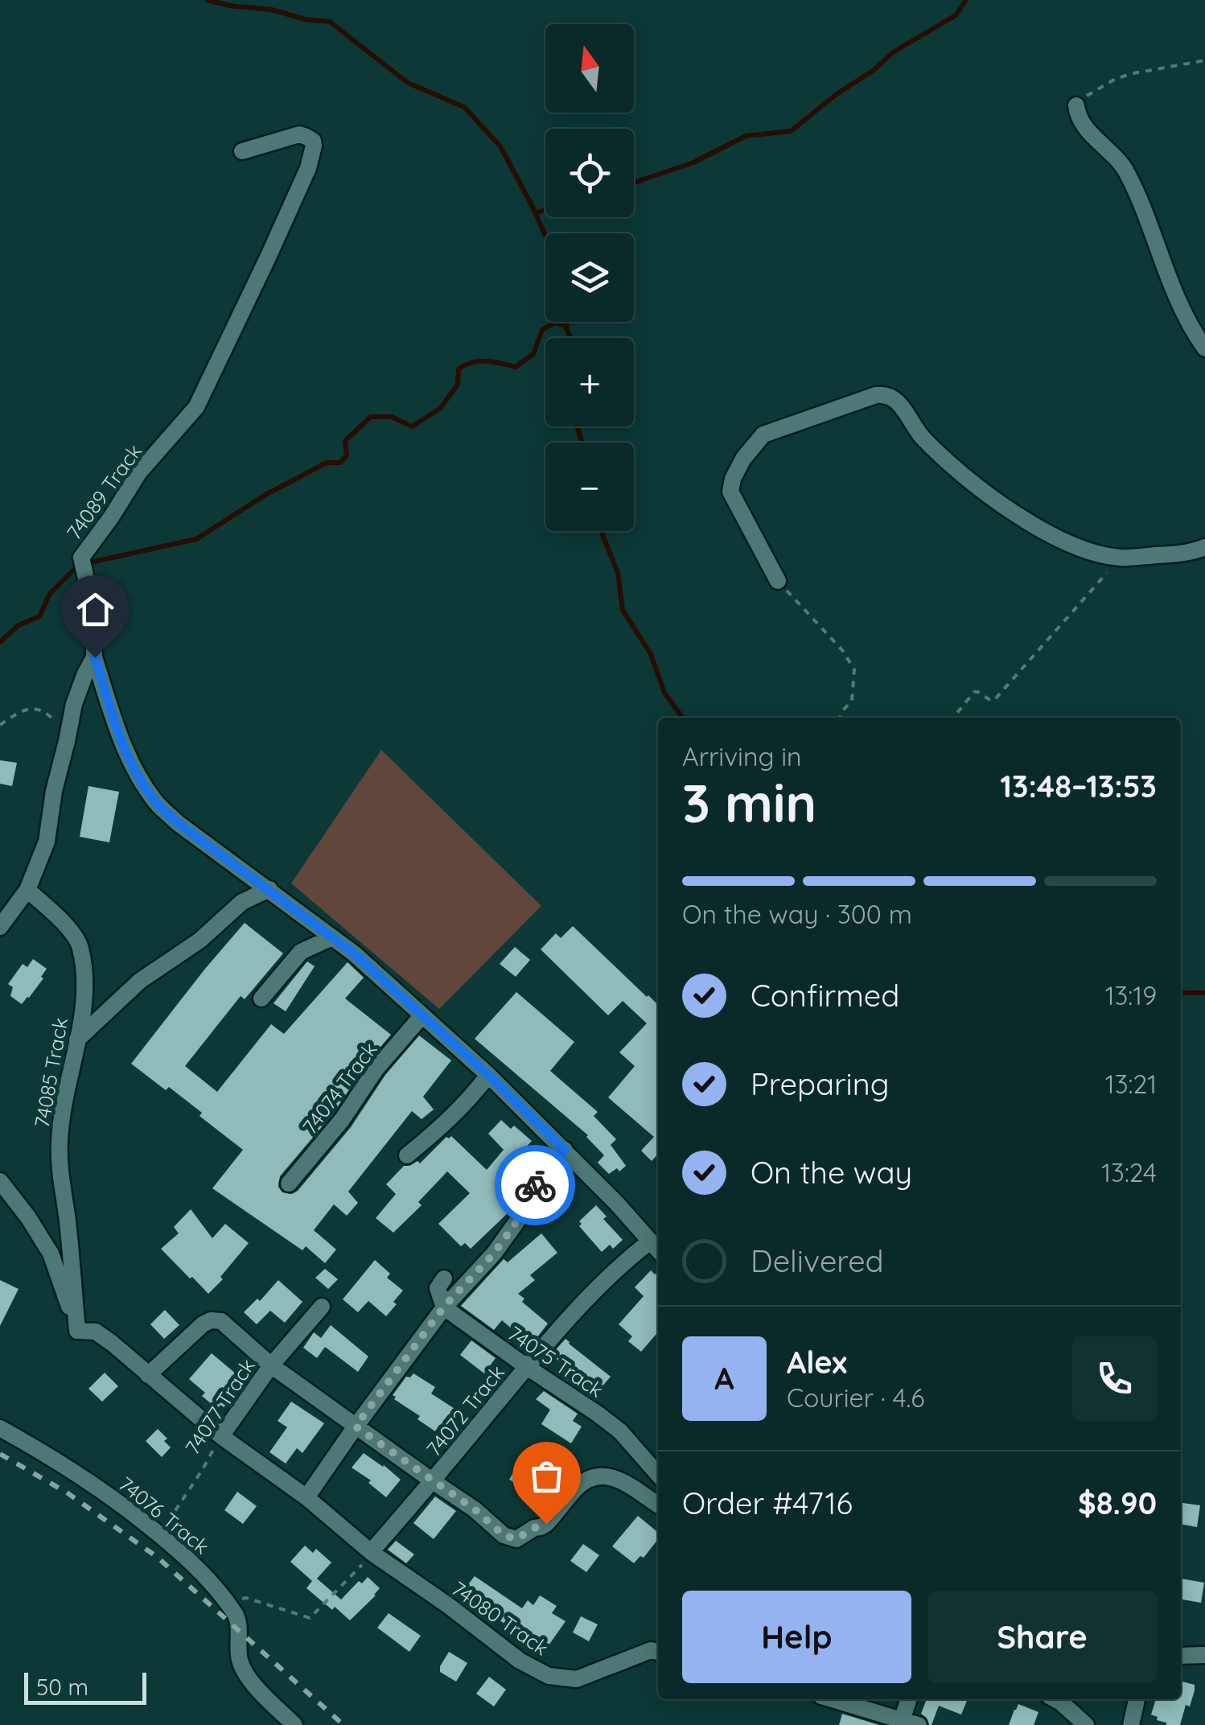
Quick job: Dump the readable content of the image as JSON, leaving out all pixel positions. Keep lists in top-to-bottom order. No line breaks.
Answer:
{"streets":{"street":["74089 Track","74085 Track","74074 Track","74075 Track","74077 Track","74072 Track","74076 Track","74080 Track"]},"crossings":[["74089 Track","74085 Track"],["74075 Track","74072 Track"],["74077 Track","74076 Track"],["74077 Track","74080 Track"],["74072 Track","74080 Track"]],"scale_bar":"50 m","north":"top","page":{"map_buttons":["+","−"],"heading":["3 min","Arriving in","13:48–13:53"],"panel":["Alex","Courier · 4.6","Order #4716","$8.90"],"bar":"On the way · 300 m","list":[["Confirmed","13:19"],["Preparing","13:21"],["On the way","13:24"],"Delivered"],"round":"A","buttons":["Help","Share"],"scale":"50 m"}}
